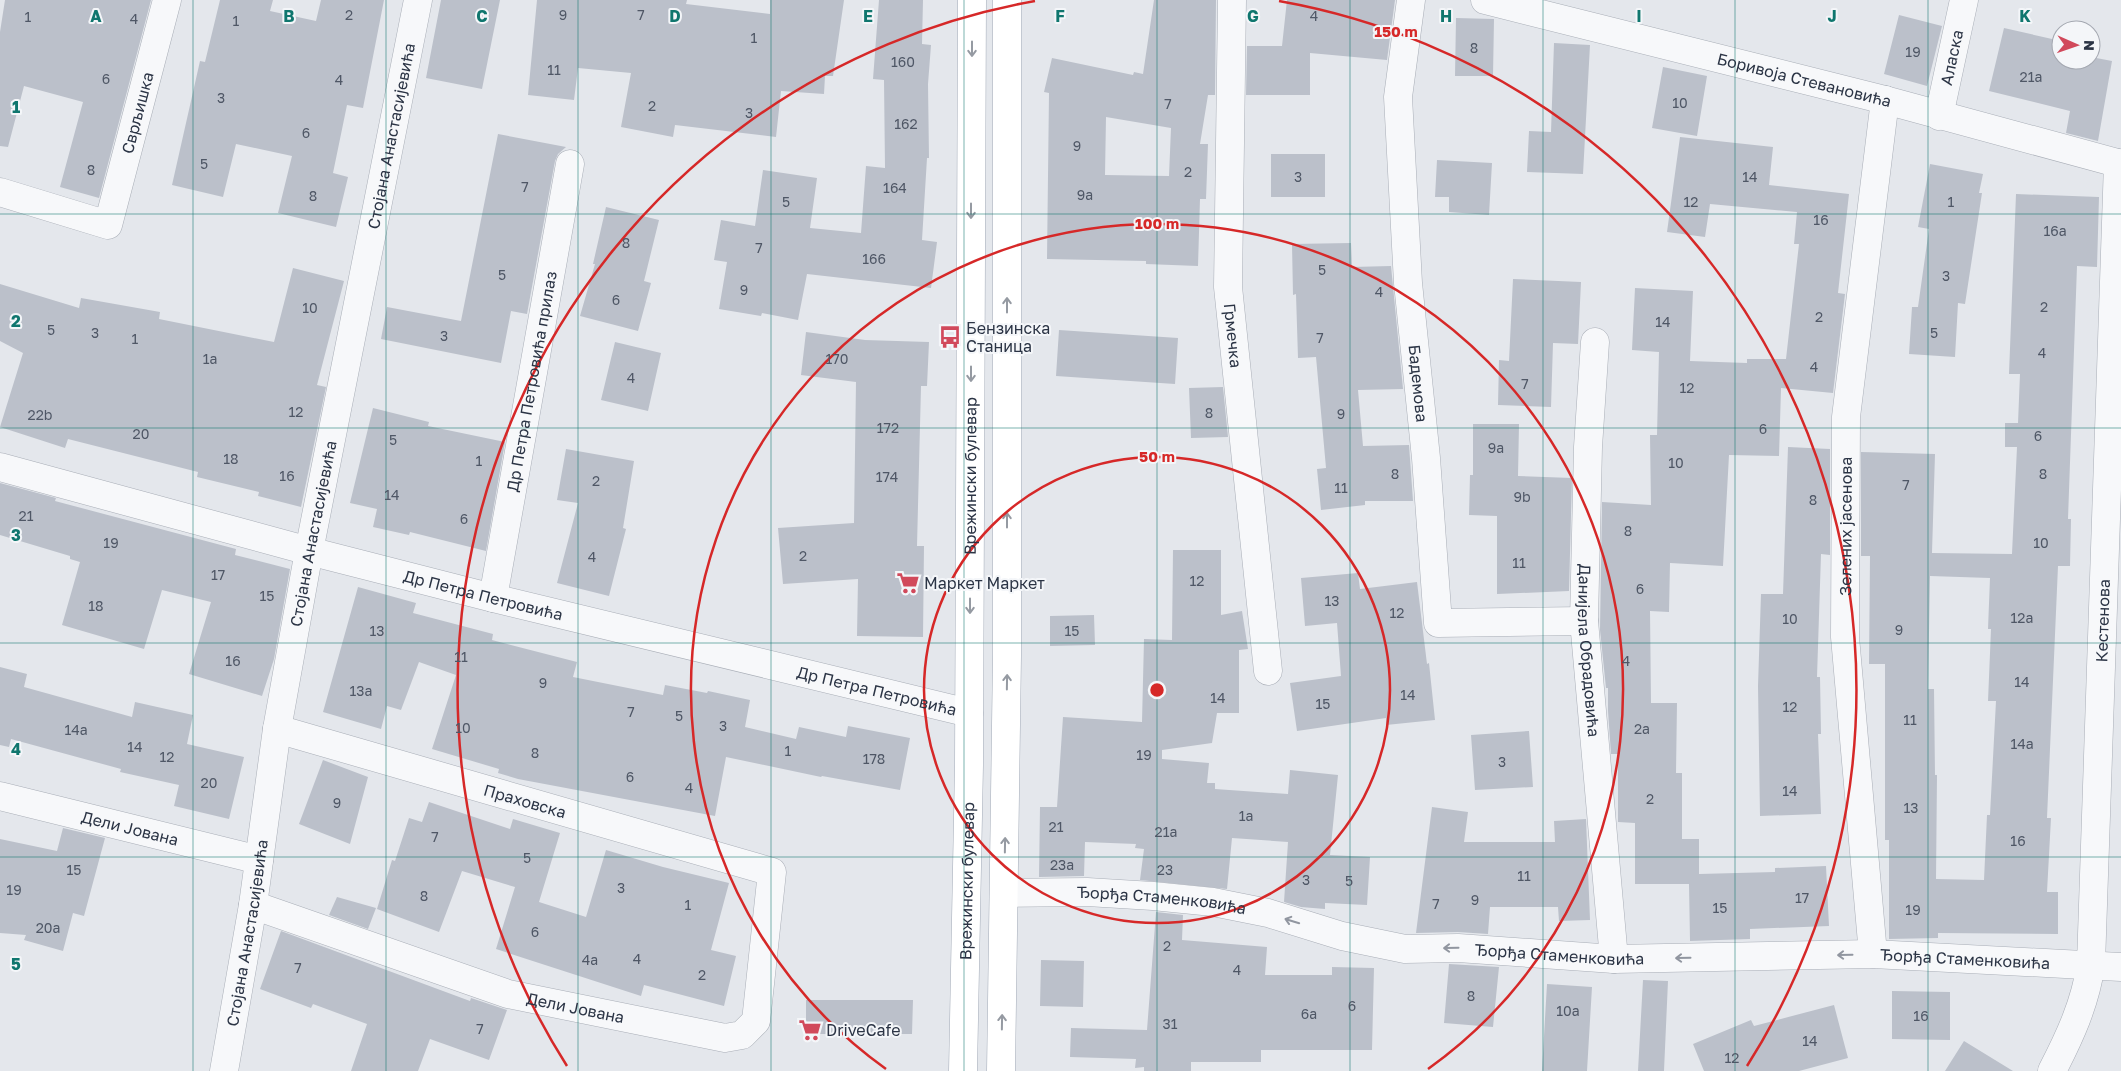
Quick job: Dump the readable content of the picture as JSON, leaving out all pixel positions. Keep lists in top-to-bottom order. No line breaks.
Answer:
{"streets":{"main road":["Врежински булевар"],"street":["Аласка","Боривоја Стевановића","Сврљишка","Стојана Анастасијевића","Грмечка","Др Петра Петровића прилаз","Бадемова","Зелених јасенова","Др Петра Петровића","Кестенова","Данијела Обрадовића","Праховска","Дели Јована","Ђорђа Стаменковића"]},"crossings":[["Аласка","Боривоја Стевановића"],["Боривоја Стевановића","Зелених јасенова"],["Боривоја Стевановића","Кестенова"],["Стојана Анастасијевића","Др Петра Петровића"],["Стојана Анастасијевића","Праховска"],["Стојана Анастасијевића","Дели Јована"],["Др Петра Петровића прилаз","Др Петра Петровића"],["Бадемова","Данијела Обрадовића"],["Врежински булевар","Др Петра Петровића"],["Зелених јасенова","Ђорђа Стаменковића"],["Кестенова","Ђорђа Стаменковића"],["Данијела Обрадовића","Ђорђа Стаменковића"],["Праховска","Дели Јована"]],"one_way":["Ђорђа Стаменковића"],"places":{"bus stop":["Бензинска Станица"],"supermarket":["Маркет Маркет","DriveCafe"]},"house_numbers":["2","9","7","4","1","4","1","1","8","19","160","11","21a","6","4","3","10","7","2","3","162","6","9","5","8","2","3","14","7","164","9a","8","5","12","1","16","16a","8","7","166","5","5","3","9","4","6","2","10","2","14","5","3","5","3","7","1","4","1a","170","4","4","7","12","12","8","9","22b","172","6","20","6","5","9a","18","1","10","8","8","16","174","2","7","11","14","9b","8","21","6","8","19","10","2","4","11","17","12","6","15","13","18","12","12a","10","9","13","15","11","16","4","14","9","13a","14","14","15","12","7","5","11","3","10","2a","14a","14a","14","1","8","19","12","178","3","6","20","4","14","2","9","13","1a","21","21a","7","16","5","23a","15","23","11","3","5","3","19","8","17","9","7","1","15","19","20a","6","2","4","4a","7","4","2","8","6","10a","6a","16","31","7","14","12"],"north":"right","grid":{"columns":["A","B","C","D","E","F","G","H","I","J","K"],"rows":["1","2","3","4","5"]},"rings":["150 m","100 m","50 m"]}
